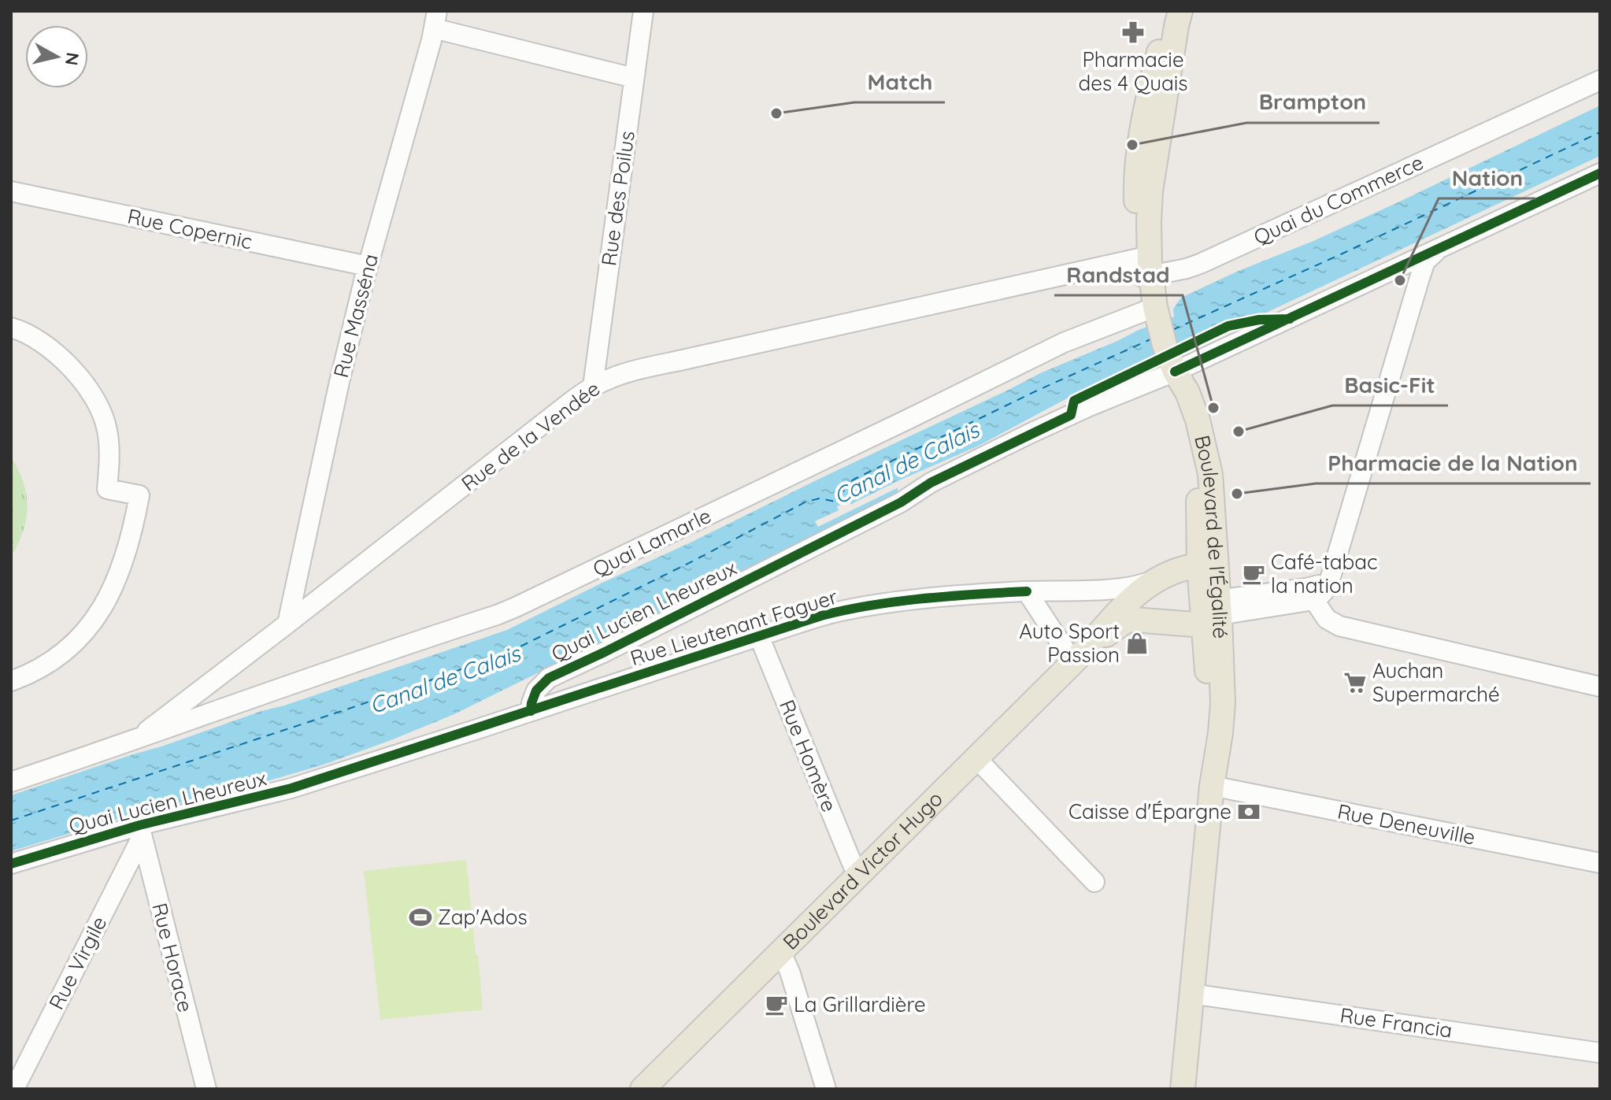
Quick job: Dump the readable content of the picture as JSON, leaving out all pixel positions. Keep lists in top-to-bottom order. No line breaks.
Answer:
{"streets":{"main road":["Boulevard de l'Égalité","Boulevard Victor Hugo"],"street":["Rue des Poilus","Quai du Commerce","Rue Copernic","Rue Masséna","Rue de la Vendée","Quai Lamarle","Quai Lucien Lheureux","Rue Lieutenant Faguer","Rue Homère","Rue Deneuville","Rue Horace","Rue Virgile","Rue Francia"]},"crossings":[["Rue des Poilus","Rue de la Vendée"],["Quai du Commerce","Rue de la Vendée"],["Rue Copernic","Rue Masséna"],["Rue Masséna","Rue de la Vendée"],["Rue de la Vendée","Quai Lamarle"],["Boulevard de l'Égalité","Quai Lucien Lheureux"],["Boulevard de l'Égalité","Rue Deneuville"],["Boulevard de l'Égalité","Boulevard Victor Hugo"],["Boulevard de l'Égalité","Rue Francia"],["Quai Lucien Lheureux","Rue Lieutenant Faguer"],["Quai Lucien Lheureux","Rue Horace"],["Quai Lucien Lheureux","Rue Virgile"],["Rue Lieutenant Faguer","Rue Homère"],["Rue Lieutenant Faguer","Boulevard Victor Hugo"],["Rue Homère","Boulevard Victor Hugo"],["Rue Horace","Rue Virgile"]],"water":["Canal de Calais"],"places":{"pharmacy":["Pharmacie des 4 Quais"],"other":["Match","Brampton","Nation","Randstad","Basic-Fit","Pharmacie de la Nation"],"cafe":["Café-tabac la nation","La Grillardière"],"shop":["Auto Sport Passion"],"supermarket":["Auchan Supermarché"],"bank":["Caisse d'Épargne"],"sports":["Zap'Ados"]},"north":"right"}
